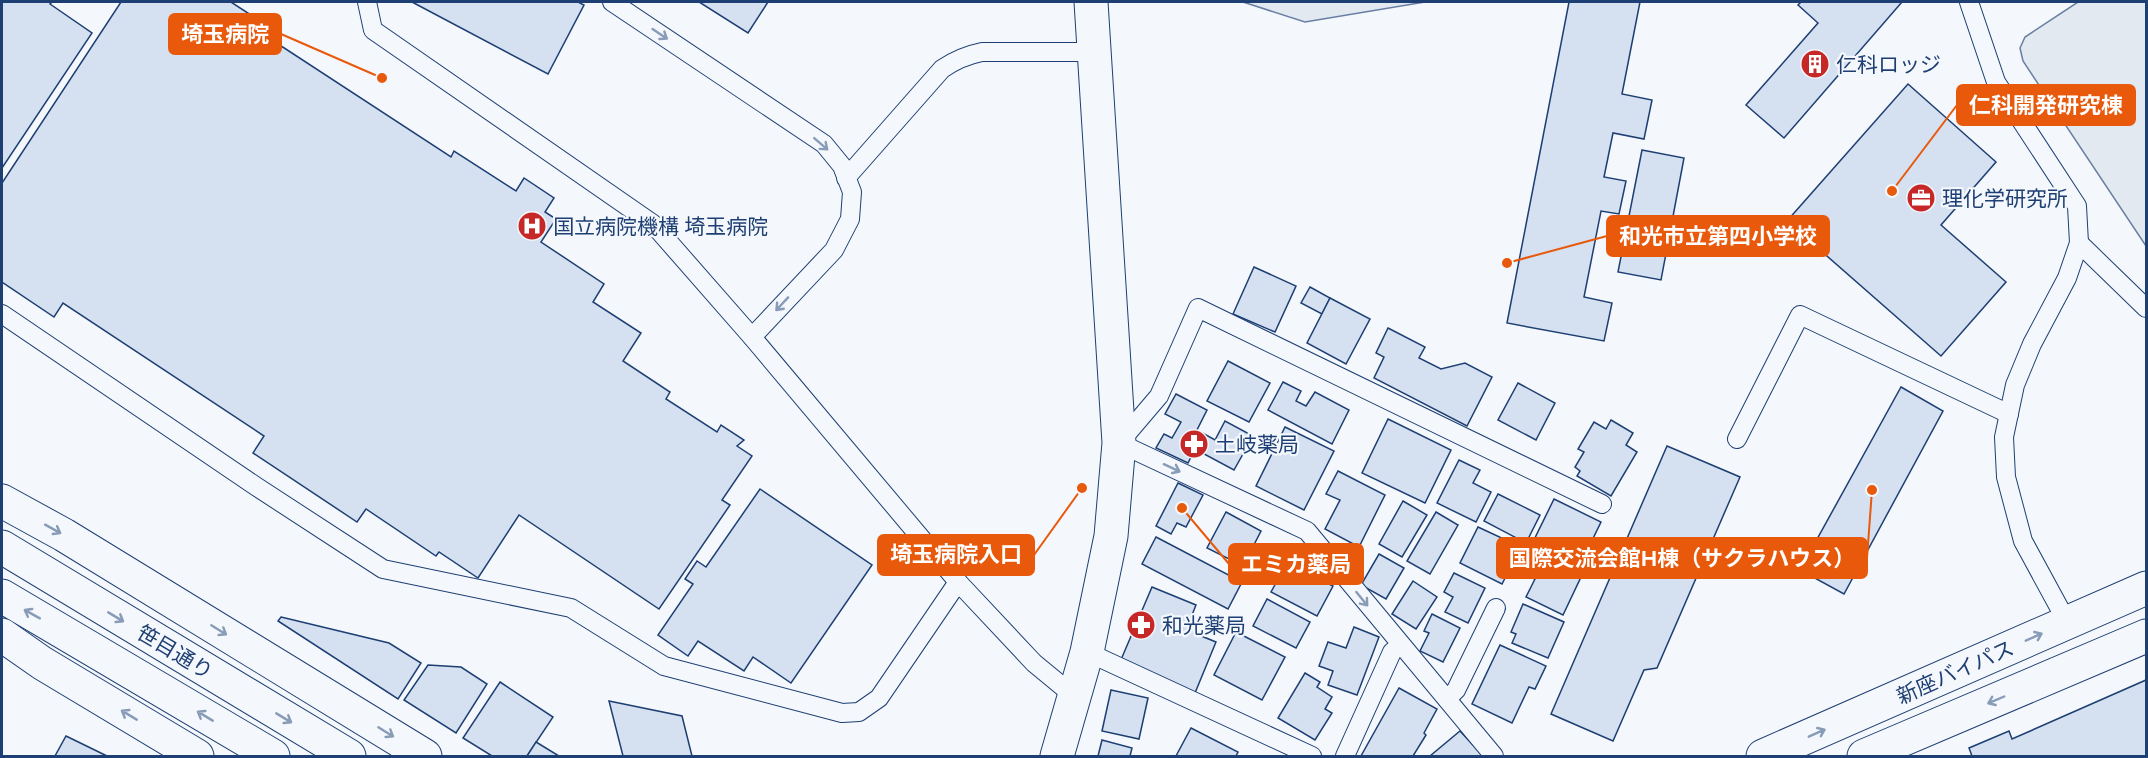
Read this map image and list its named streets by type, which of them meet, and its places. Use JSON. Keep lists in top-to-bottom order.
{
  "streets": {
    "main road": ["笹目通り", "新座バイパス"]
  },
  "places": {
    "building": ["仁科ロッジ"],
    "other": [
      "埼玉病院",
      "仁科開発研究棟",
      "和光市立第四小学校",
      "埼玉病院入口",
      "国際交流会館H棟（サクラハウス）",
      "エミカ薬局"
    ],
    "office": ["理化学研究所"],
    "hospital": ["国立病院機構 埼玉病院"],
    "pharmacy": ["土岐薬局", "和光薬局"]
  }
}
